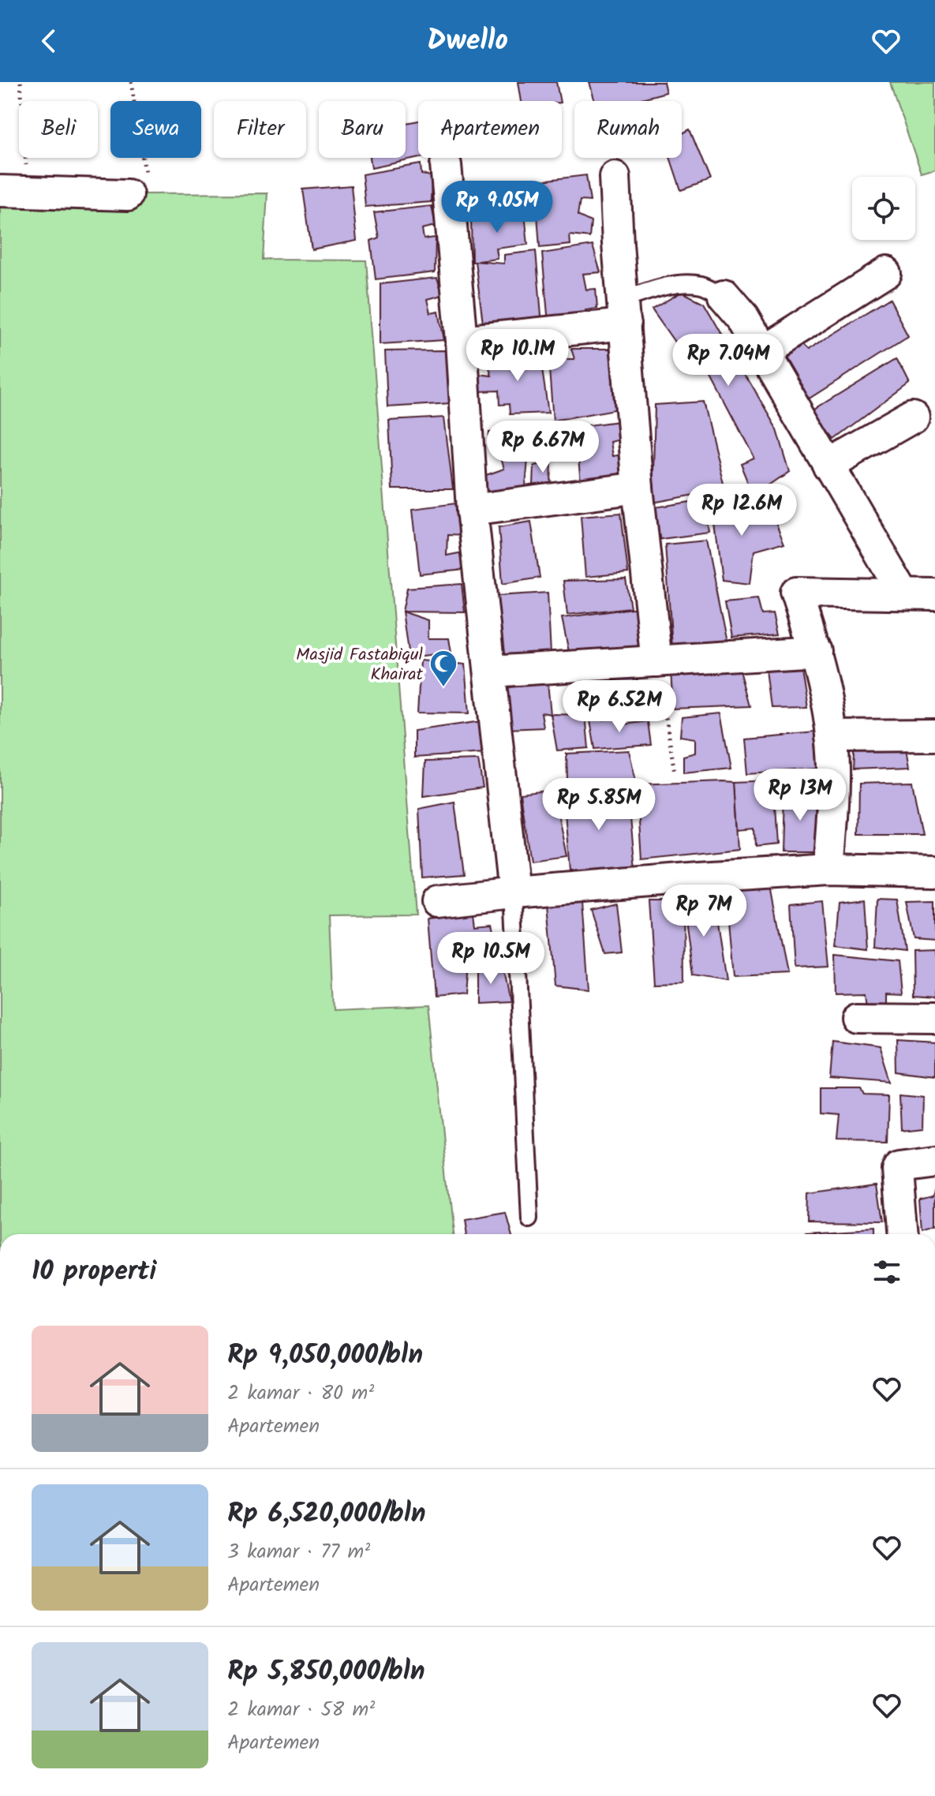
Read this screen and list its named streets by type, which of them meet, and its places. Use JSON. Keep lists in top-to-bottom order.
{
  "places": {
    "mosque": ["Masjid Fastabiqul Khairat"]
  },
  "page": {
    "header": "Dwello",
    "chip": [
      "Beli",
      "Sewa",
      "Filter",
      "Baru",
      "Apartemen",
      "Rumah"
    ],
    "price": [
      "Rp 9.05M",
      "Rp 10.1M",
      "Rp 7.04M",
      "Rp 6.67M",
      "Rp 12.6M",
      "Rp 6.52M",
      "Rp 13M",
      "Rp 5.85M",
      "Rp 7M",
      "Rp 10.5M"
    ],
    "heading": "10 properti",
    "list": [
      {
        "name": "Rp 9,050,000/bln",
        "note": "2 kamar · 80 m² · Apartemen"
      },
      {
        "name": "Rp 6,520,000/bln",
        "note": "3 kamar · 77 m² · Apartemen"
      },
      {
        "name": "Rp 5,850,000/bln",
        "note": "2 kamar · 58 m² · Apartemen"
      }
    ]
  }
}
